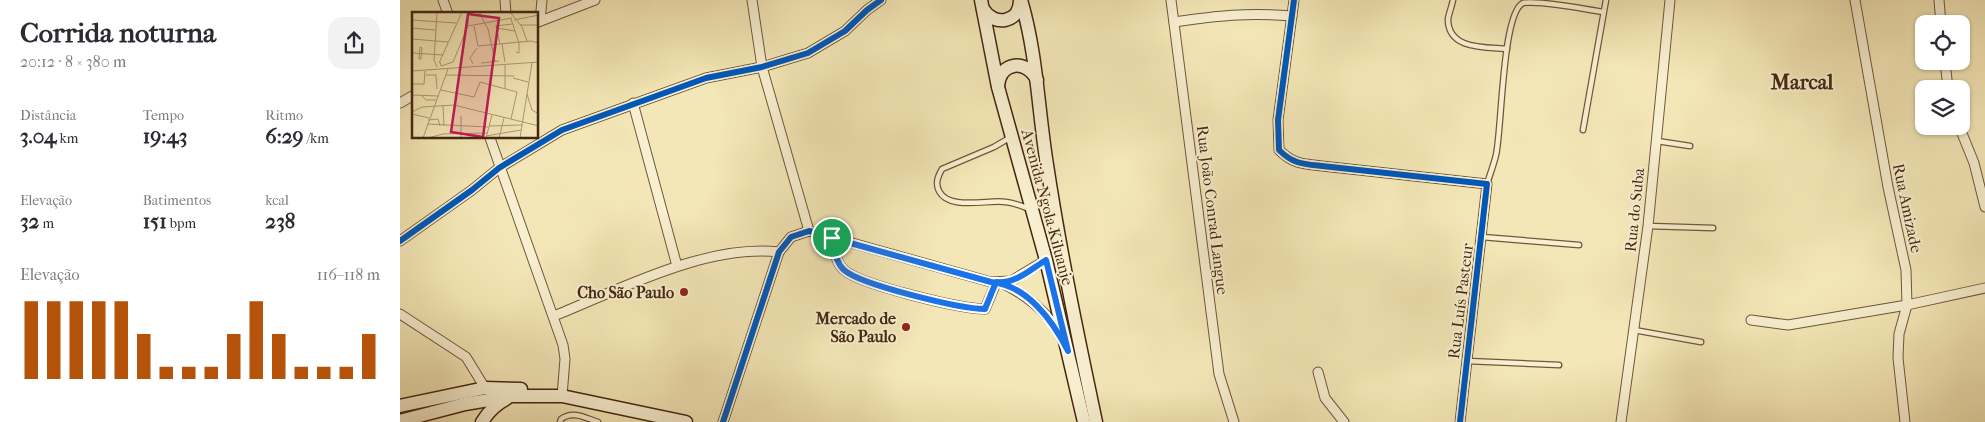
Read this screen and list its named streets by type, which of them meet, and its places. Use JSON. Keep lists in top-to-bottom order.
{
  "streets": {
    "main road": ["Avenida Ngola Kiluanje"],
    "street": [
      "Rua Amizade",
      "Rua João Conrad Langue",
      "Rua do Suba",
      "Rua Luís Pasteur"
    ]
  },
  "districts": ["Marcal"],
  "places": ["Cho São Paulo", "Mercado de São Paulo"],
  "page": {
    "heading": ["Corrida noturna", "20:12 · 8 × 380 m"],
    "stats": [
      ["Distância", "3.04 km"],
      ["Tempo", "19:43"],
      ["Ritmo", "6:29 /km"],
      ["Elevação", "32 m"],
      ["Batimentos", "151 bpm"],
      ["kcal", "238"]
    ],
    "chart": ["Elevação", "116–118 m"]
  }
}
